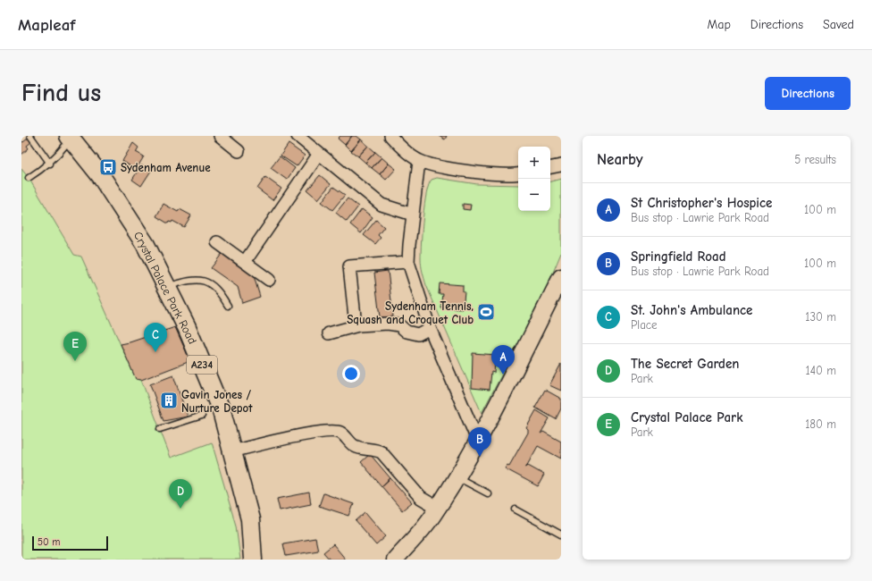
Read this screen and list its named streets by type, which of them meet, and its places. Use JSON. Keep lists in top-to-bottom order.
{
  "streets": {
    "main road": ["Crystal Palace Park Road", "A234"]
  },
  "places": {
    "bus stop": ["Sydenham Avenue"],
    "sports": ["Sydenham Tennis, Squash and Croquet Club"],
    "building": ["Gavin Jones / Nurture Depot"]
  },
  "scale_bar": "50 m",
  "page": {
    "header": "Mapleaf",
    "nav": ["Map", "Directions", "Saved"],
    "buttons": "Directions",
    "title": "Find us",
    "heading": ["Nearby", "5 results"],
    "map_buttons": ["+", "−"],
    "list": [
      {
        "mark": "A",
        "name": "St Christopher's Hospice",
        "note": "Bus stop · Lawrie Park Road",
        "value": "100 m"
      },
      {
        "mark": "B",
        "name": "Springfield Road",
        "note": "Bus stop · Lawrie Park Road",
        "value": "100 m"
      },
      {
        "mark": "C",
        "name": "St. John's Ambulance",
        "note": "Place",
        "value": "130 m"
      },
      {
        "mark": "D",
        "name": "The Secret Garden",
        "note": "Park",
        "value": "140 m"
      },
      {
        "mark": "E",
        "name": "Crystal Palace Park",
        "note": "Park",
        "value": "180 m"
      }
    ],
    "pins": [
      "C",
      "E",
      "A",
      "B",
      "D"
    ],
    "scale": "50 m"
  }
}
